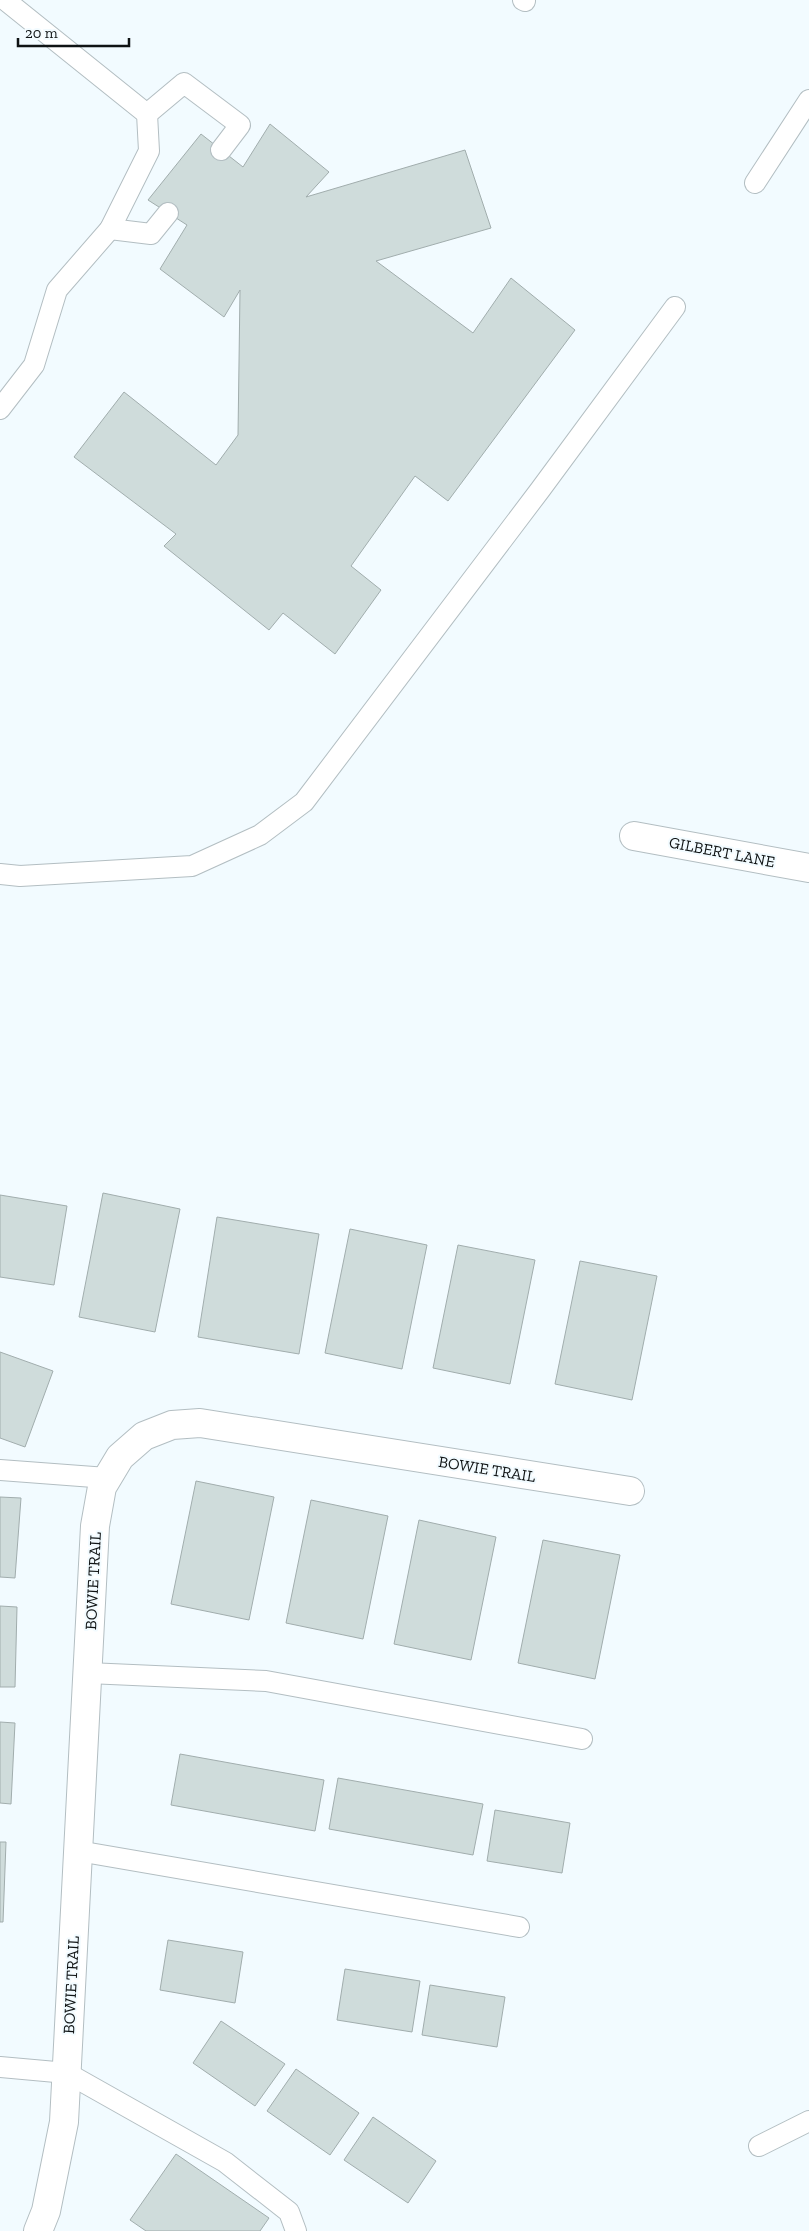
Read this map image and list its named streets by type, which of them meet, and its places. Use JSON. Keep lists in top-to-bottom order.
{
  "streets": {
    "street": ["GILBERT LANE", "BOWIE TRAIL"]
  },
  "scale_bar": "20 m"
}
